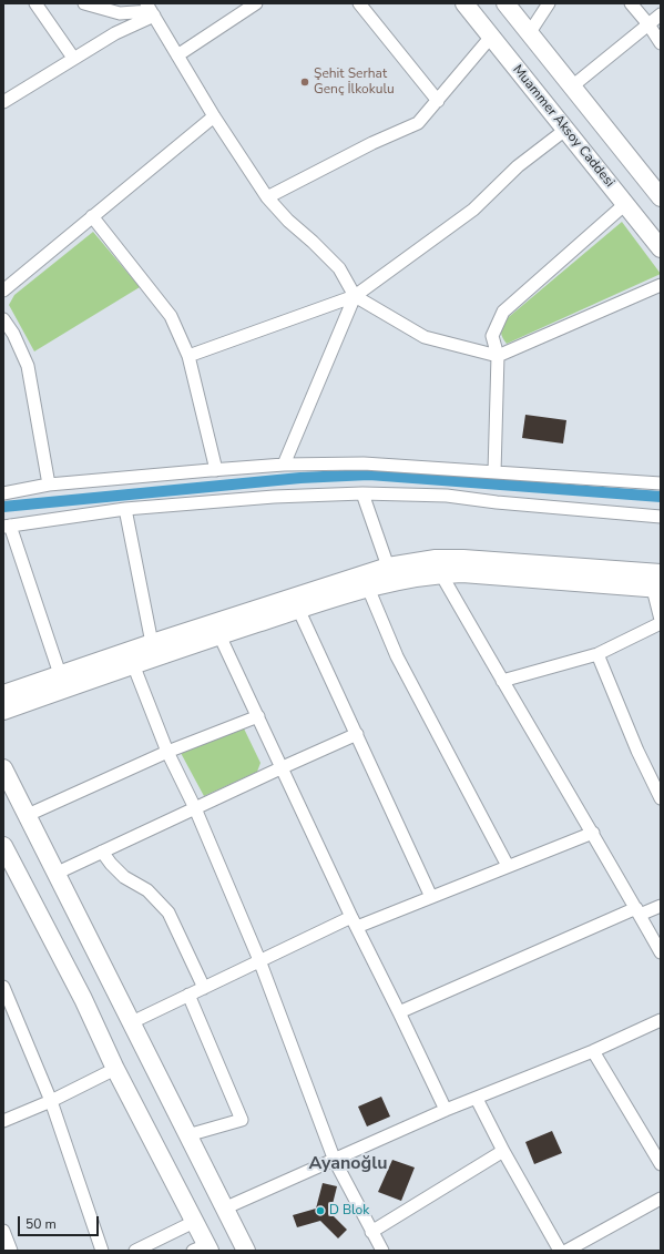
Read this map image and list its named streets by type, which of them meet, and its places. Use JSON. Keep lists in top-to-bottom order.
{
  "streets": {
    "street": ["Muammer Aksoy Caddesi"]
  },
  "districts": ["Ayanoğlu"],
  "places": ["Şehit Serhat Genç İlkokulu", "D Blok"],
  "scale_bar": "50 m"
}
